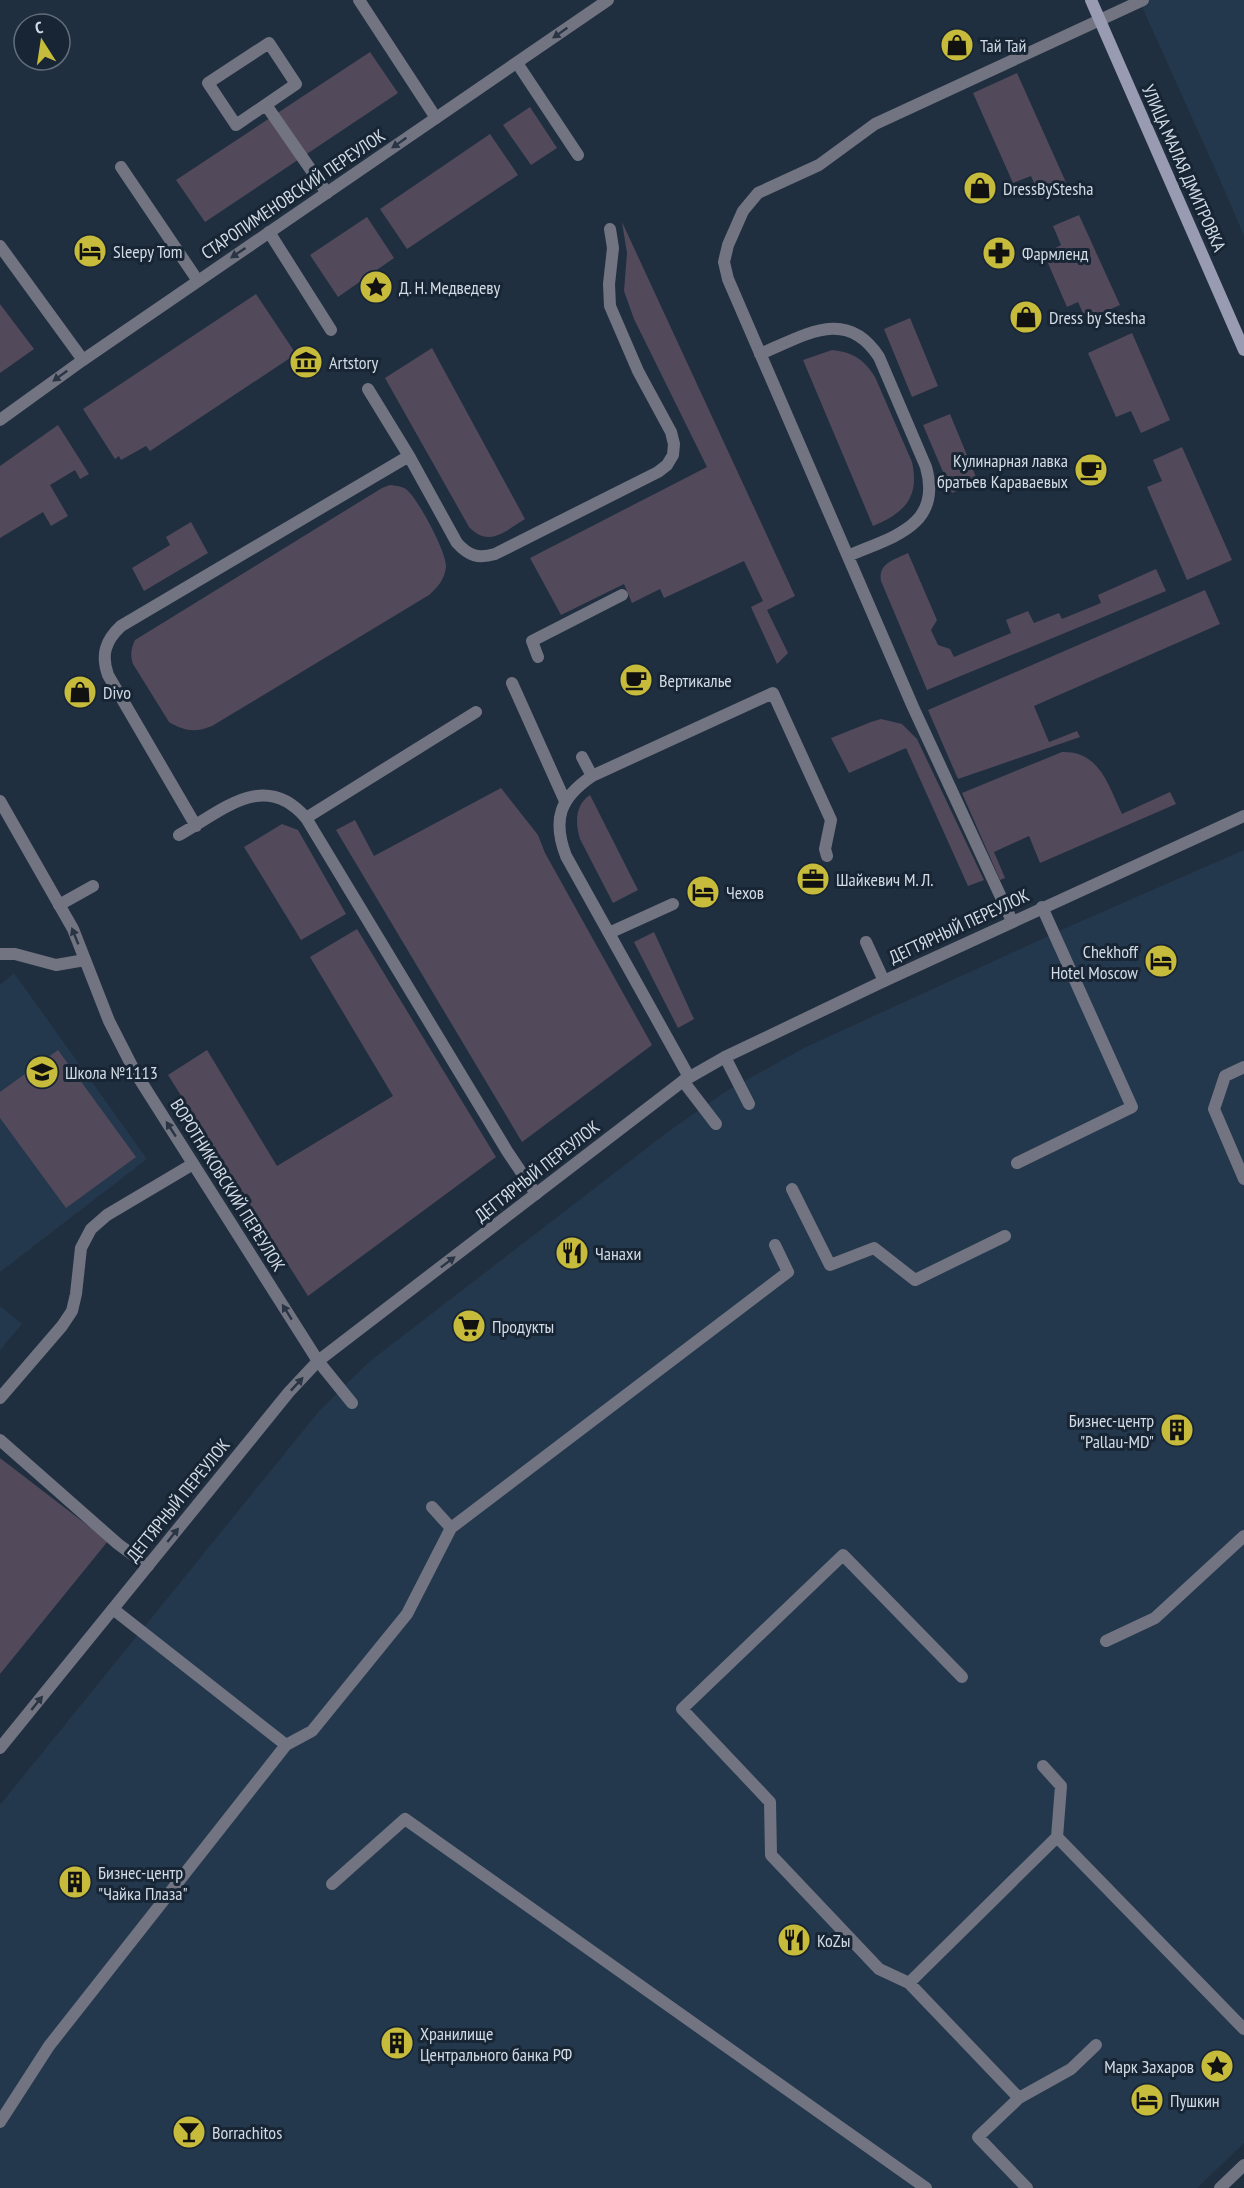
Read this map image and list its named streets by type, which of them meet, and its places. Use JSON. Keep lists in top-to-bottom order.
{
  "streets": {
    "street": [
      "УЛИЦА МАЛАЯ ДМИТРОВКА",
      "СТАРОПИМЕНОВСКИЙ ПЕРЕУЛОК",
      "ДЕГТЯРНЫЙ ПЕРЕУЛОК",
      "ВОРОТНИКОВСКИЙ ПЕРЕУЛОК"
    ]
  },
  "crossings": [
    ["ДЕГТЯРНЫЙ ПЕРЕУЛОК", "ВОРОТНИКОВСКИЙ ПЕРЕУЛОК"]
  ],
  "one_way": ["СТАРОПИМЕНОВСКИЙ ПЕРЕУЛОК", "ДЕГТЯРНЫЙ ПЕРЕУЛОК", "ВОРОТНИКОВСКИЙ ПЕРЕУЛОК"],
  "places": {
    "shop": [
      "Тай Тай",
      "DressByStesha",
      "Dress by Stesha",
      "Divo"
    ],
    "hotel": [
      "Sleepy Tom",
      "Чехов",
      "Chekhoff Hotel Moscow",
      "Пушкин"
    ],
    "pharmacy": ["Фармленд"],
    "place": ["Д. Н. Медведеву", "Марк Захаров"],
    "museum": ["Artstory"],
    "cafe": ["Кулинарная лавка братьев Караваевых", "Вертикалье"],
    "office": ["Шайкевич М. Л."],
    "school or university": ["Школа №1113"],
    "restaurant": ["Чанахи", "КоZы"],
    "supermarket": ["Продукты"],
    "building": ["Бизнес-центр \"Pallau-MD\"", "Бизнес-центр \"Чайка Плаза\"", "Хранилище Центрального банка РФ"],
    "bar": ["Borrachitos"]
  },
  "north": "top"
}
